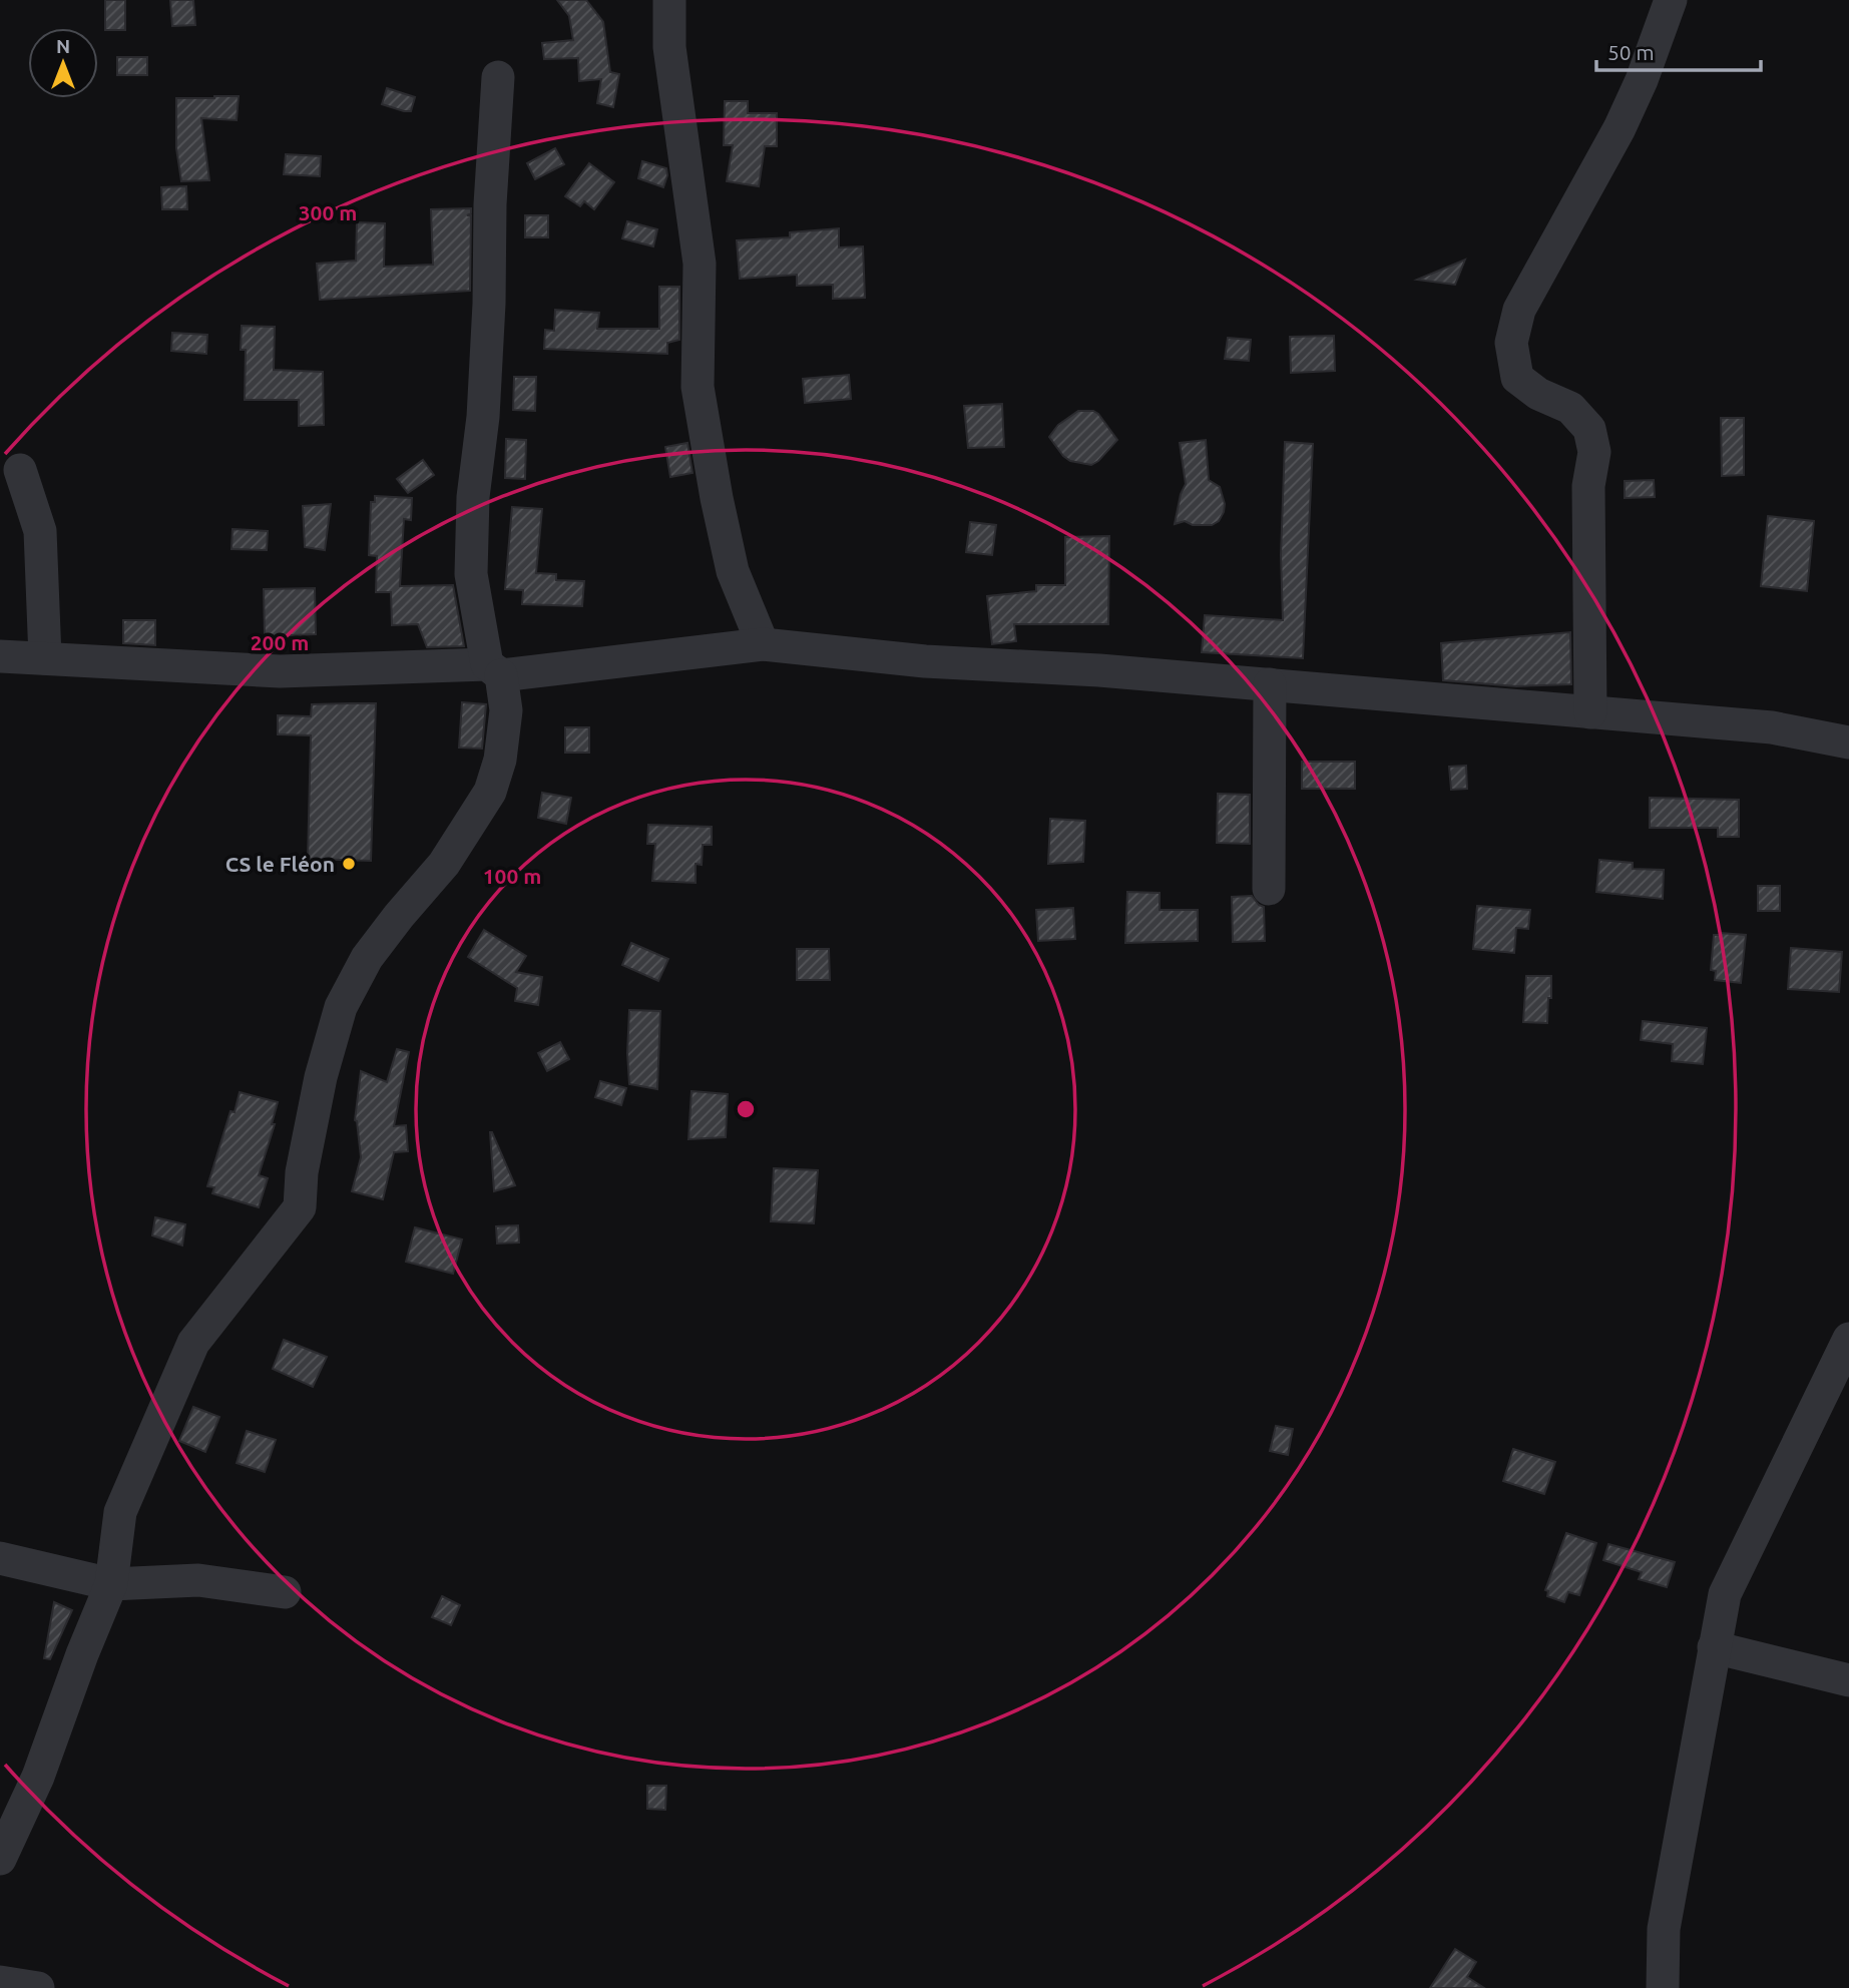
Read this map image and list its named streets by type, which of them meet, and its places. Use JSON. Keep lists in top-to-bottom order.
{
  "places": ["CS le Fléon"],
  "scale_bar": "50 m",
  "north": "top",
  "rings": ["300 m", "200 m", "100 m"]
}
